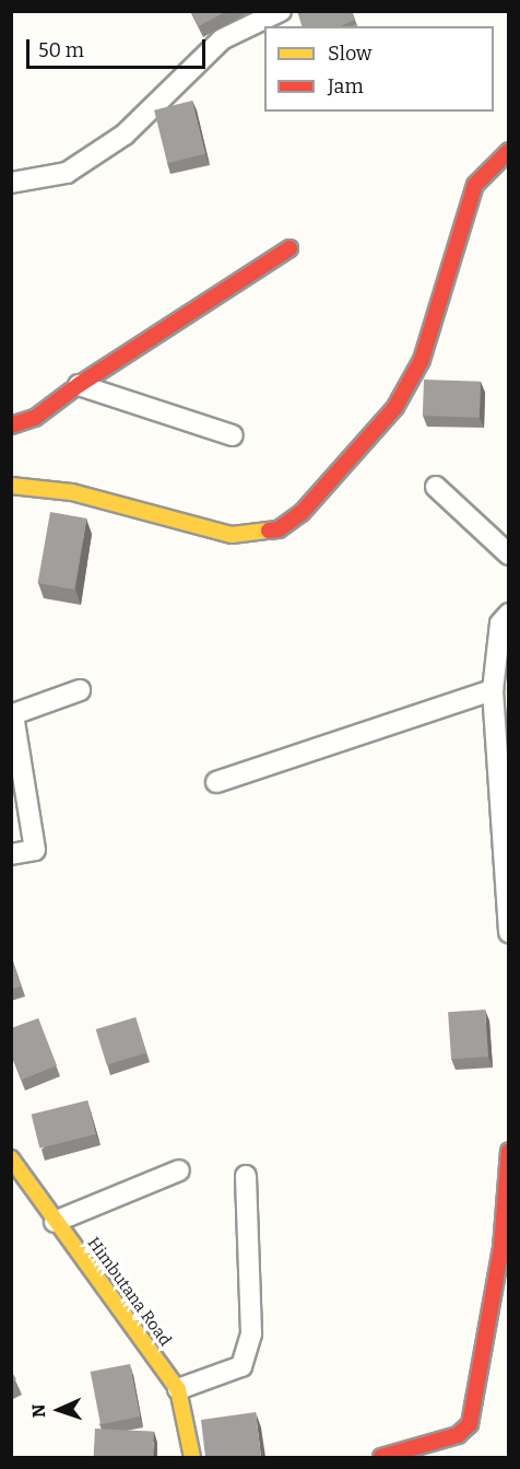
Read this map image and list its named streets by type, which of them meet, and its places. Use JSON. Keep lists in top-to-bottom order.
{
  "streets": {
    "street": ["Himbutana Road"]
  },
  "legend": ["Slow", "Jam"],
  "scale_bar": "50 m",
  "north": "left"
}
